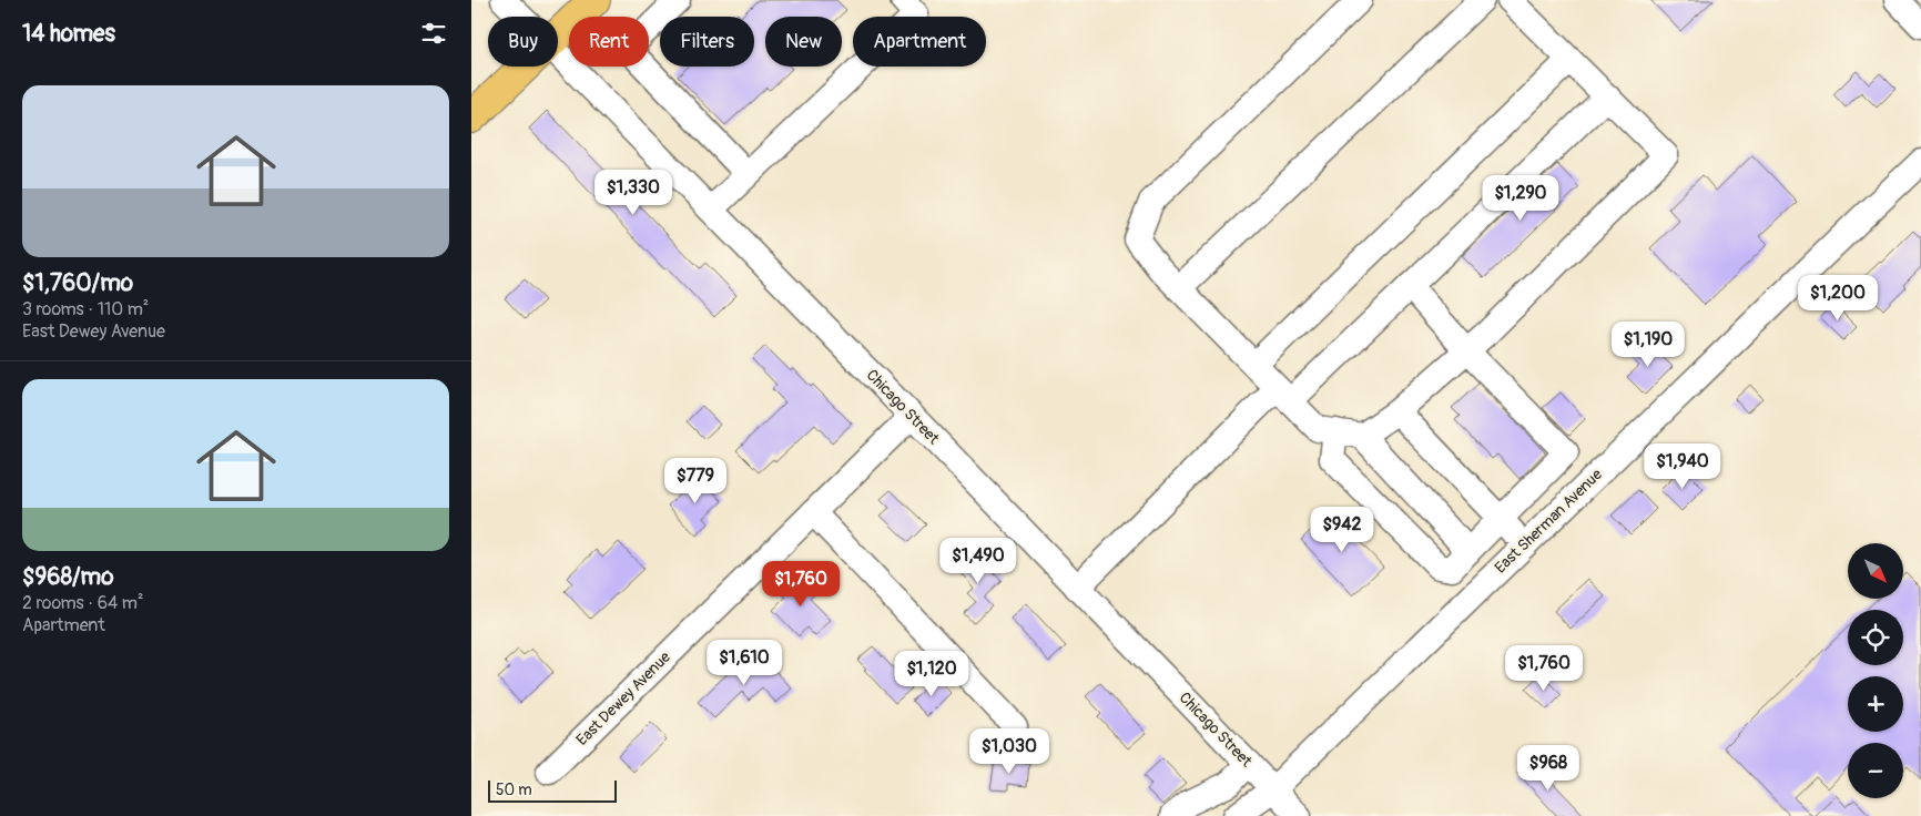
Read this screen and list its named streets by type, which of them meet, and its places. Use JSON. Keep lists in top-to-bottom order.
{
  "streets": {
    "street": ["Chicago Street", "East Sherman Avenue", "East Dewey Avenue"]
  },
  "crossings": [
    ["Chicago Street", "East Sherman Avenue"],
    ["Chicago Street", "East Dewey Avenue"]
  ],
  "scale_bar": "50 m",
  "north": "bottom right",
  "page": {
    "heading": "14 homes",
    "chip": [
      "Buy",
      "Rent",
      "Filters",
      "New",
      "Apartment"
    ],
    "list": [
      {
        "name": "$1,760/mo",
        "note": "3 rooms · 110 m² · East Dewey Avenue"
      },
      {
        "name": "$968/mo",
        "note": "2 rooms · 64 m² · Apartment"
      }
    ],
    "price": [
      "$1,330",
      "$1,290",
      "$1,200",
      "$1,190",
      "$1,940",
      "$779",
      "$942",
      "$1,490",
      "$1,760",
      "$1,610",
      "$1,760",
      "$1,120",
      "$1,030",
      "$968"
    ],
    "map_buttons": ["+", "−"],
    "scale": "50 m"
  }
}
